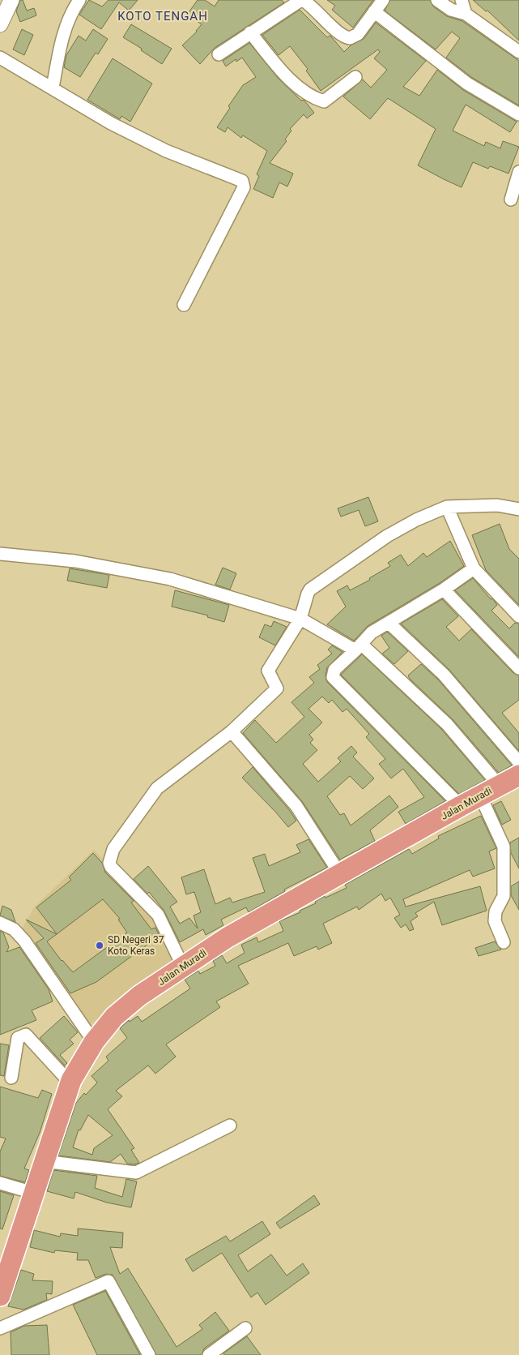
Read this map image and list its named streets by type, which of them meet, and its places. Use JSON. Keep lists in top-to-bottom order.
{
  "streets": {
    "highway": ["Jalan Muradi"]
  },
  "districts": ["KOTO TENGAH"],
  "places": ["SD Negeri 37 Koto Keras"]
}
